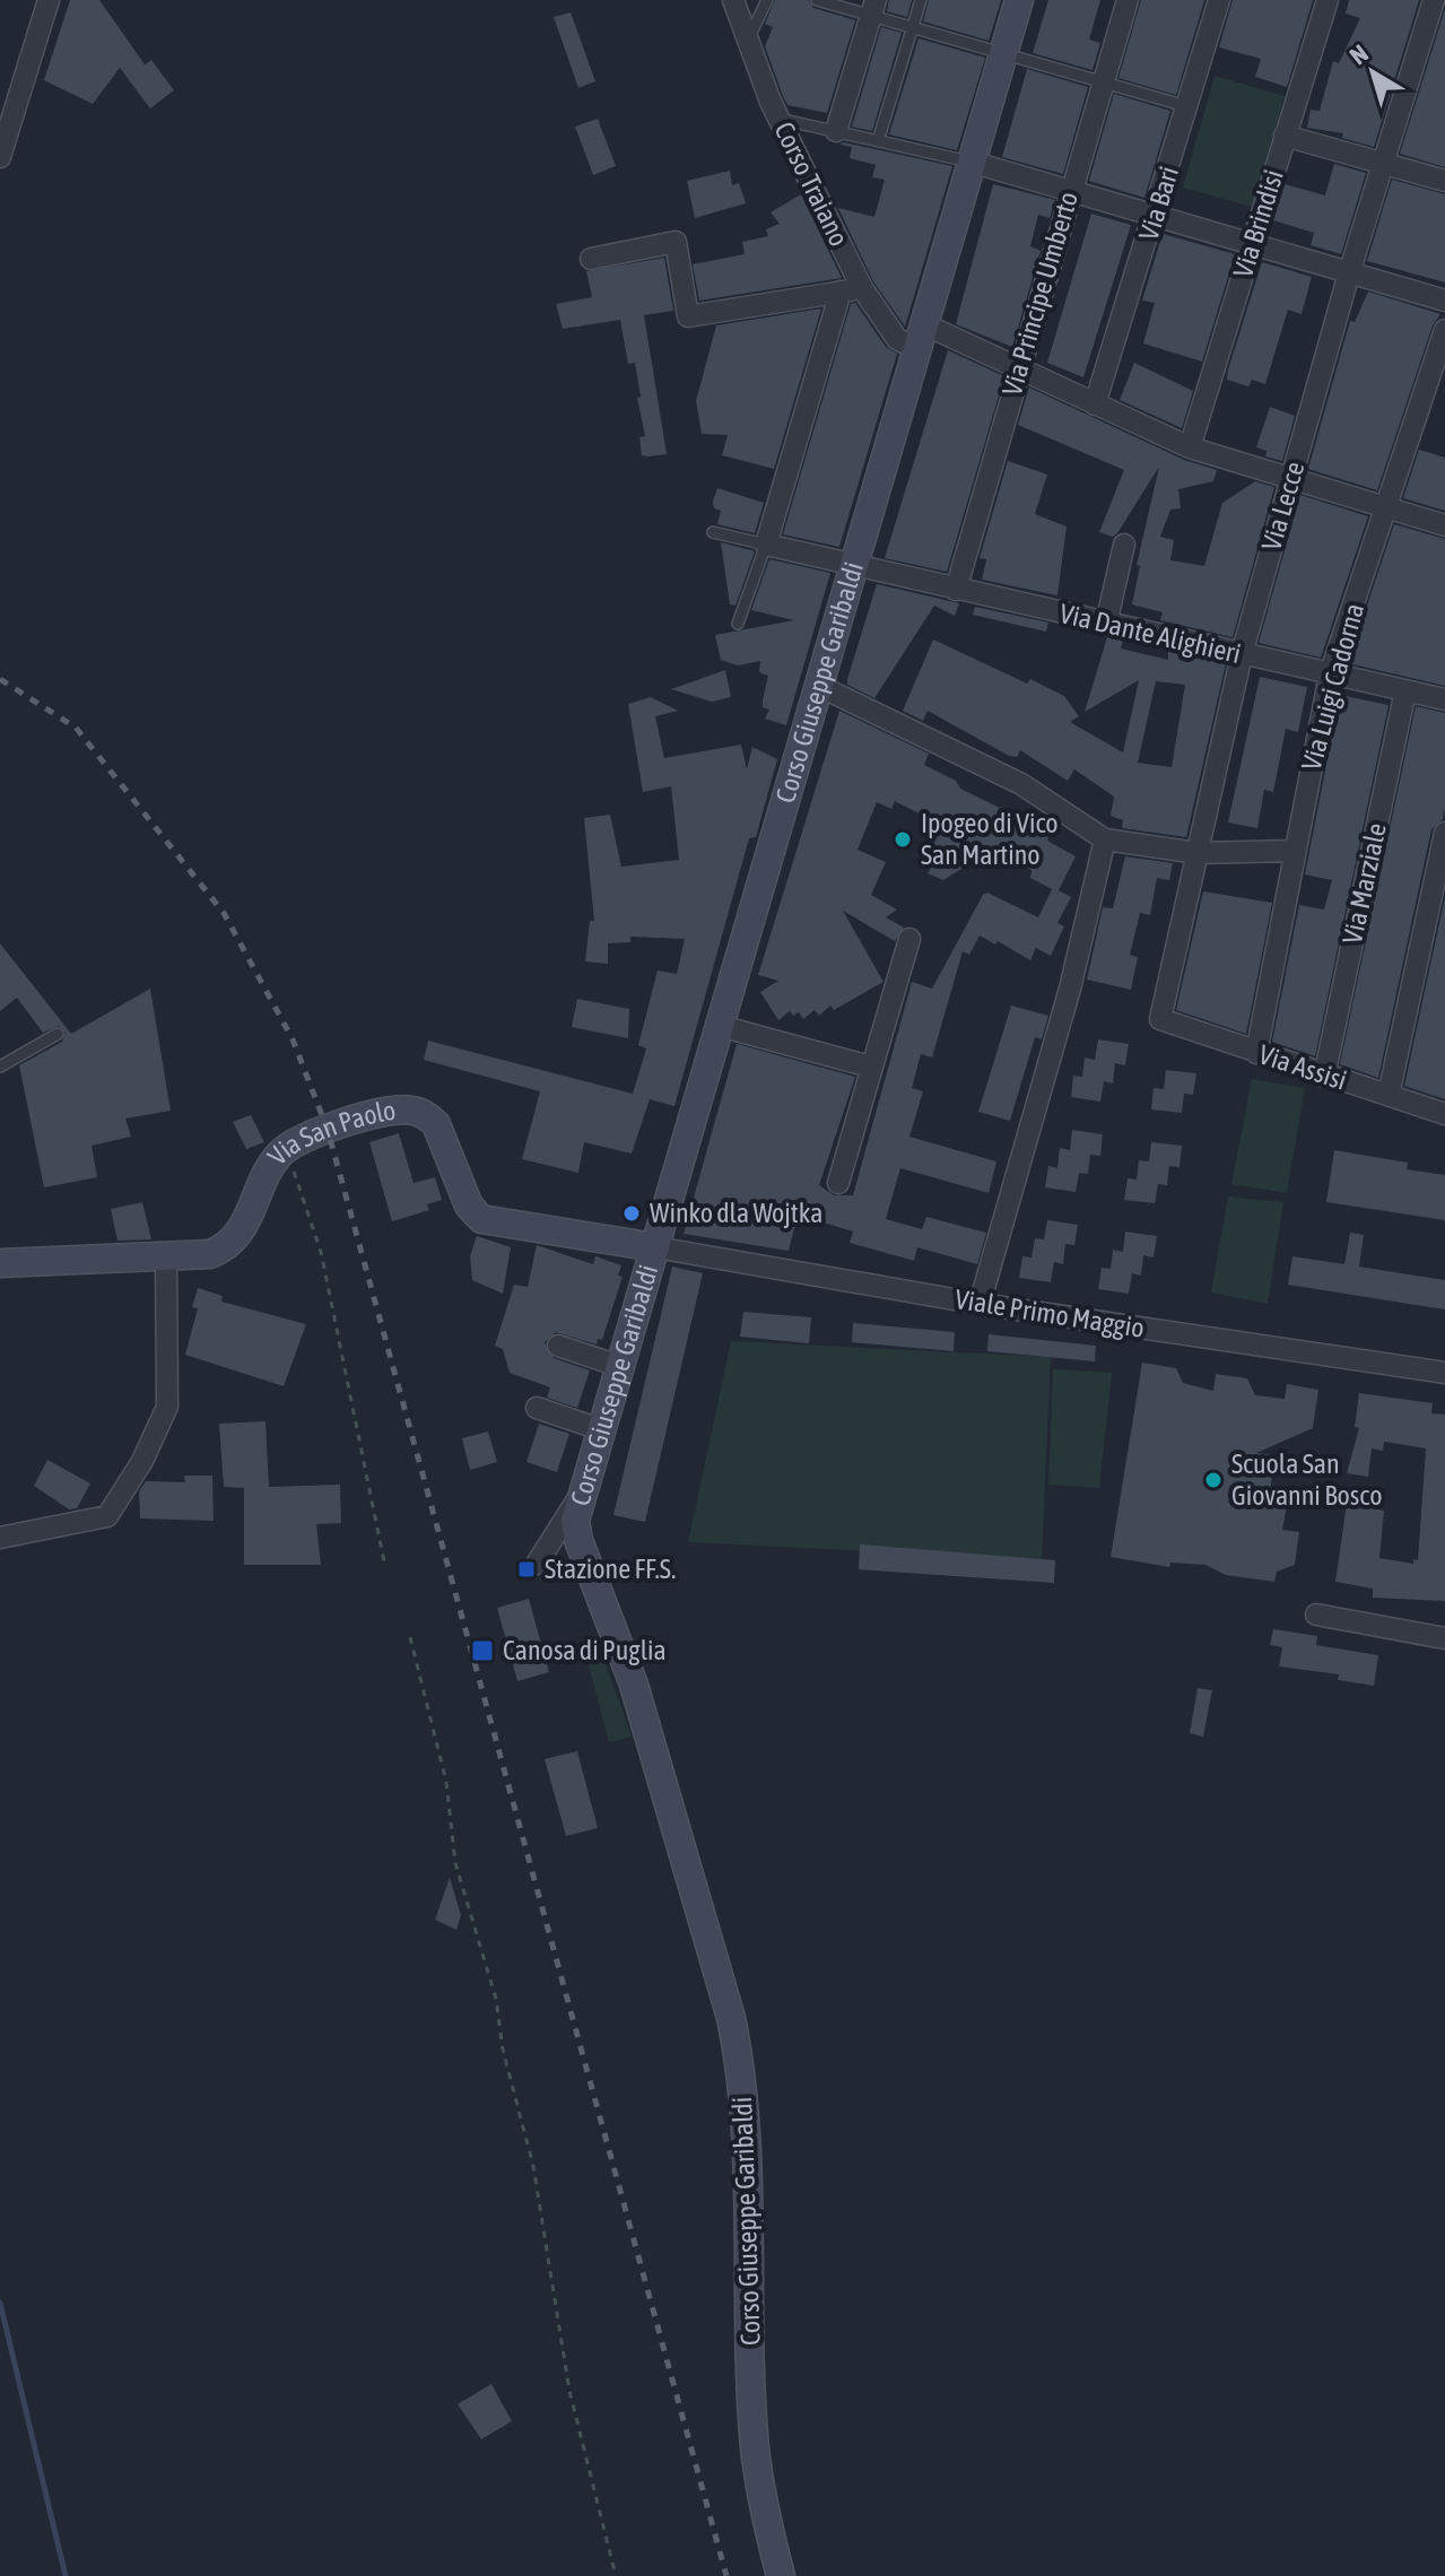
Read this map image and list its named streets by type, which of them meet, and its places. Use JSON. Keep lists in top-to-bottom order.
{
  "streets": {
    "street": [
      "Corso Traiano",
      "Via Bari",
      "Via Brindisi",
      "Via Principe Umberto",
      "Via Lecce",
      "Via Dante Alighieri",
      "Corso Giuseppe Garibaldi",
      "Via Luigi Cadorna",
      "Via Marziale",
      "Via Assisi",
      "Via San Paolo",
      "Viale Primo Maggio"
    ]
  },
  "crossings": [
    ["Corso Traiano", "Via Bari"],
    ["Corso Traiano", "Via Brindisi"],
    ["Corso Traiano", "Via Principe Umberto"],
    ["Corso Traiano", "Via Lecce"],
    ["Corso Traiano", "Corso Giuseppe Garibaldi"],
    ["Corso Traiano", "Via Luigi Cadorna"],
    ["Via Principe Umberto", "Via Dante Alighieri"],
    ["Via Lecce", "Via Dante Alighieri"],
    ["Via Lecce", "Via Assisi"],
    ["Via Dante Alighieri", "Corso Giuseppe Garibaldi"],
    ["Via Dante Alighieri", "Via Luigi Cadorna"],
    ["Via Dante Alighieri", "Via Marziale"],
    ["Corso Giuseppe Garibaldi", "Via San Paolo"],
    ["Corso Giuseppe Garibaldi", "Viale Primo Maggio"],
    ["Via Luigi Cadorna", "Via Assisi"],
    ["Via Marziale", "Via Assisi"],
    ["Via San Paolo", "Viale Primo Maggio"]
  ],
  "places": {
    "other": ["Ipogeo di Vico San Martino", "Winko dla Wojtka", "Scuola San Giovanni Bosco"],
    "transit": ["Stazione FF.S.", "Canosa di Puglia"]
  },
  "north": "top left"
}
